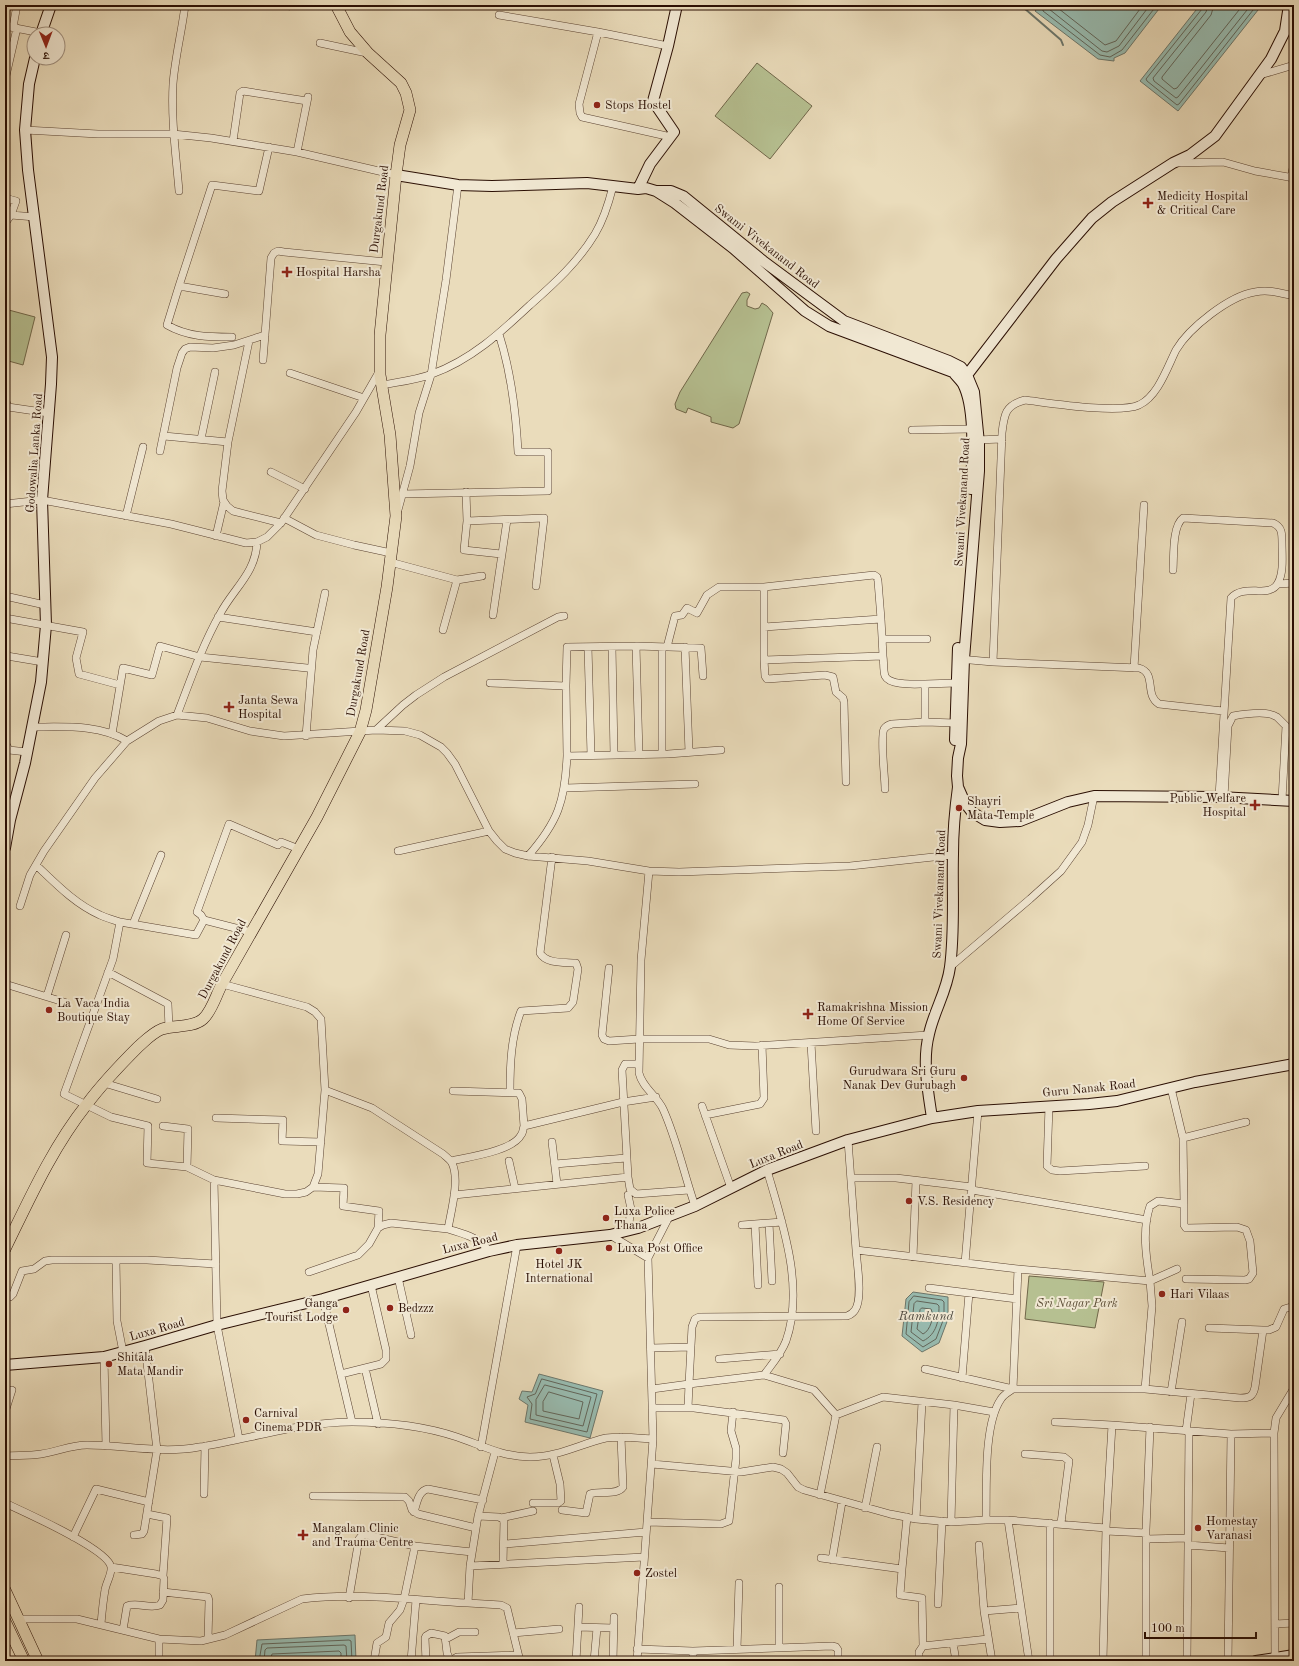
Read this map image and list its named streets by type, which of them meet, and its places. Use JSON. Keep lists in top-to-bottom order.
{
  "streets": {
    "main road": ["Durgakund Road"],
    "street": [
      "Swami Vivekanand Road",
      "Godowalia Lanka Road",
      "Guru Nanak Road",
      "Luxa Road"
    ]
  },
  "crossings": [
    ["Durgakund Road", "Swami Vivekanand Road"],
    ["Swami Vivekanand Road", "Guru Nanak Road"],
    ["Swami Vivekanand Road", "Luxa Road"],
    ["Guru Nanak Road", "Luxa Road"]
  ],
  "water": ["Ramkund"],
  "parks": ["Sri Nagar Park"],
  "places": {
    "other": [
      "Stops Hostel",
      "Shayri Mata Temple",
      "La Vaca India Boutique Stay",
      "Gurudwara Sri Guru Nanak Dev Gurubagh",
      "V.S. Residency",
      "Luxa Police Thana",
      "Luxa Post Office",
      "Hotel JK International",
      "Hari Vilaas",
      "Bedzzz",
      "Ganga Tourist Lodge",
      "Shitala Mata Mandir",
      "Carnival Cinema PDR",
      "Homestay Varanasi",
      "Zostel"
    ],
    "health": [
      "Medicity Hospital & Critical Care",
      "Hospital Harsha",
      "Janta Sewa Hospital",
      "Public Welfare Hospital",
      "Ramakrishna Mission Home Of Service",
      "Mangalam Clinic and Trauma Centre"
    ]
  },
  "scale_bar": "100 m",
  "north": "bottom"
}
